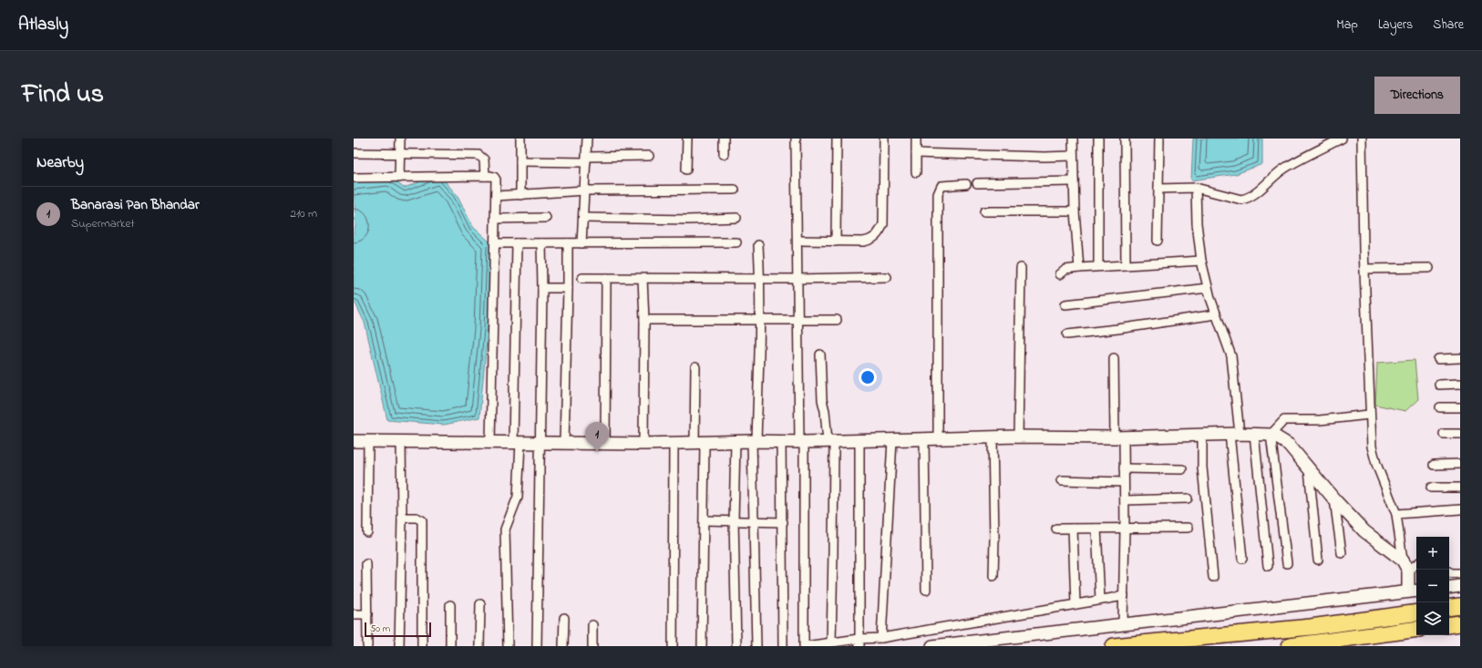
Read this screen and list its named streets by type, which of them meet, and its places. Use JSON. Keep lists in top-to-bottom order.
{
  "scale_bar": "50 m",
  "page": {
    "header": "Atlasly",
    "nav": ["Map", "Layers", "Share"],
    "title": "Find us",
    "buttons": "Directions",
    "heading": "Nearby",
    "list": [
      {
        "mark": "1",
        "name": "Banarasi Pan Bhandar",
        "note": "Supermarket",
        "value": "210 m"
      }
    ],
    "pins": "1",
    "map_buttons": ["+", "−"],
    "scale": "50 m"
  }
}
